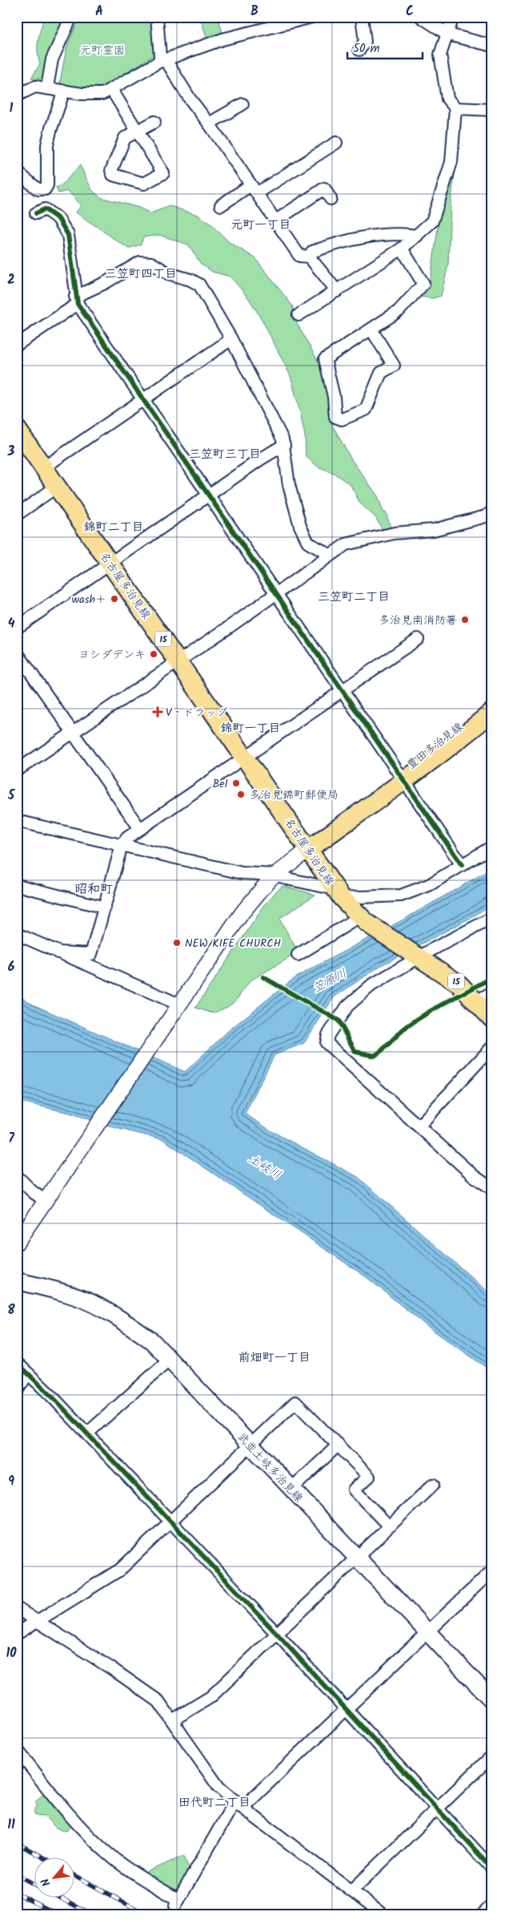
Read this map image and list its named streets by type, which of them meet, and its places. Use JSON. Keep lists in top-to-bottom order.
{
  "streets": {
    "main road": [
      "名古屋多治見線",
      "15",
      "豊田多治見線",
      "武並土岐多治見線"
    ]
  },
  "crossings": [
    ["名古屋多治見線", "豊田多治見線"]
  ],
  "districts": [
    "元町一丁目",
    "三笠町四丁目",
    "三笠町三丁目",
    "錦町二丁目",
    "三笠町二丁目",
    "錦町一丁目",
    "昭和町",
    "前畑町一丁目",
    "田代町二丁目"
  ],
  "water": ["笠原川", "土岐川"],
  "parks": ["元町霊園"],
  "places": {
    "other": [
      "wash＋",
      "多治見南消防署",
      "ヨシダデンキ",
      "Be1",
      "多治見錦町郵便局",
      "NEW KIFE CHURCH"
    ],
    "health": ["V・ドラッグ"]
  },
  "scale_bar": "50 m",
  "north": "bottom left",
  "grid": {
    "columns": ["A", "B", "C"],
    "rows": [
      "1",
      "2",
      "3",
      "4",
      "5",
      "6",
      "7",
      "8",
      "9",
      "10",
      "11"
    ]
  }
}
